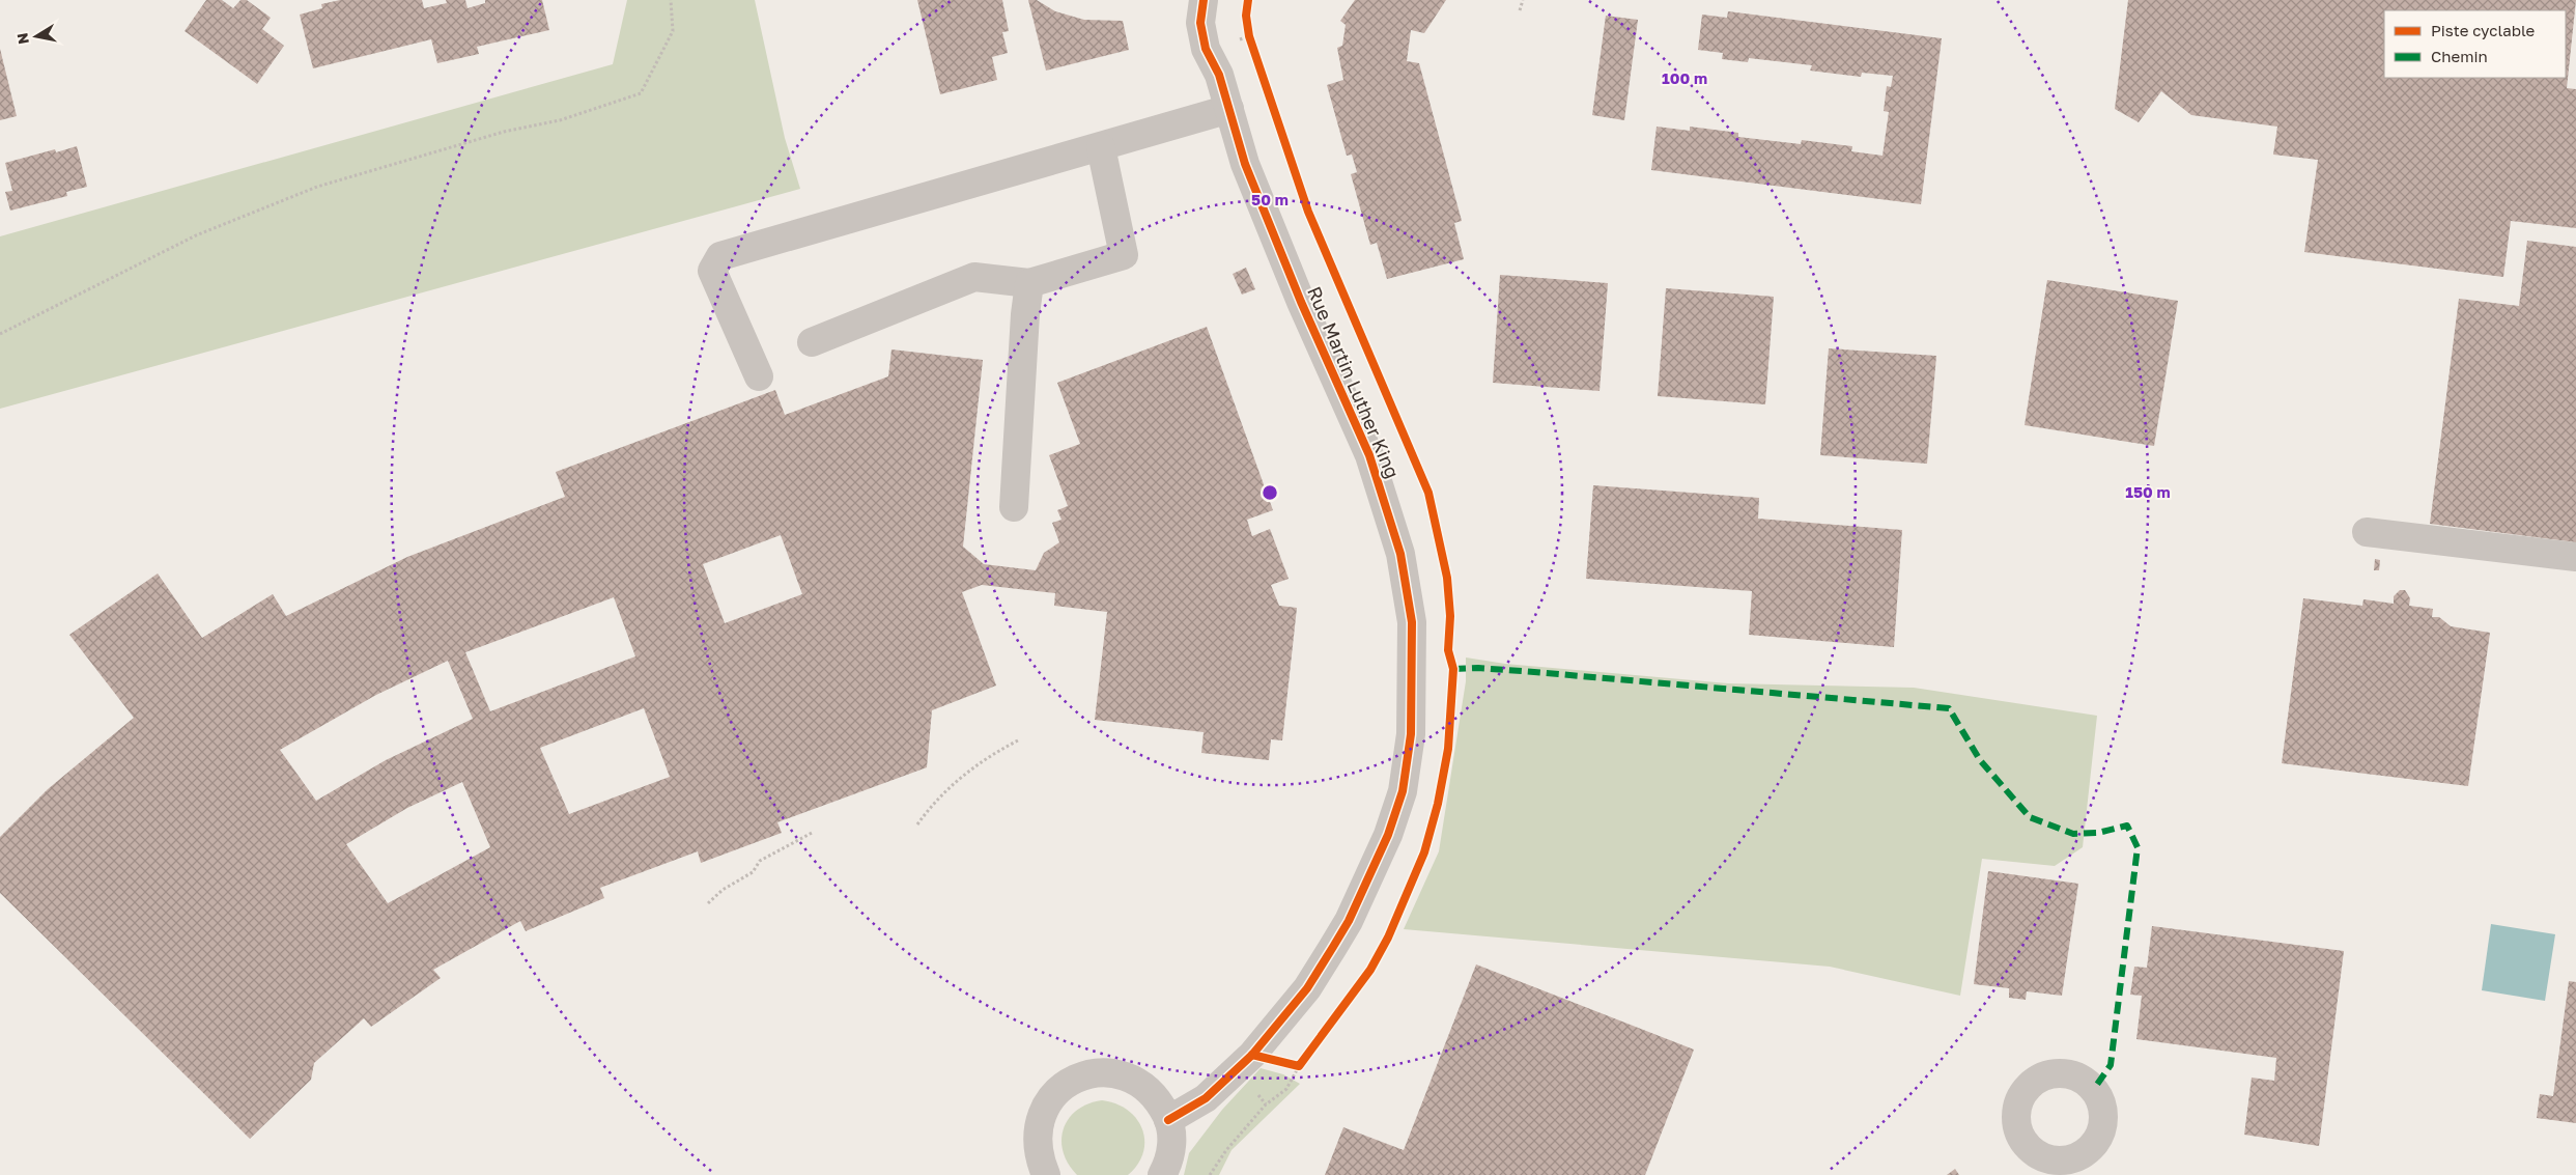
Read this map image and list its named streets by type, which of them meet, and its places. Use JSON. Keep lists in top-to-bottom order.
{
  "streets": {
    "street": ["Rue Martin Luther King"]
  },
  "legend": ["Piste cyclable", "Chemin"],
  "north": "left",
  "rings": ["100 m", "50 m", "150 m"]
}
